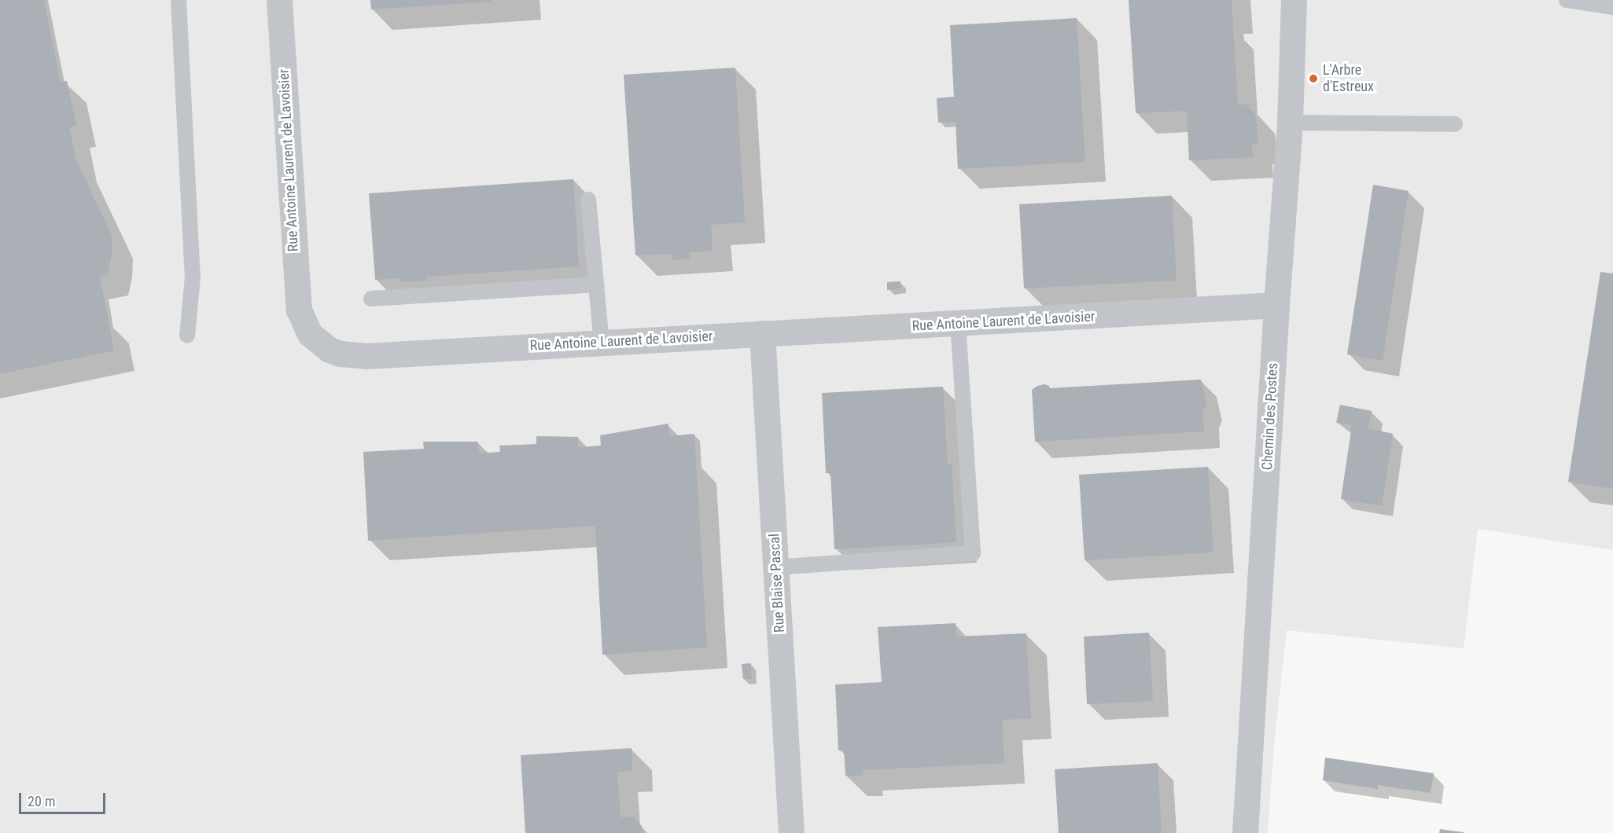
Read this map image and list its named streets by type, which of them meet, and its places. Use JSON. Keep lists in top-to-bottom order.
{
  "streets": {
    "street": ["Rue Antoine Laurent de Lavoisier", "Chemin des Postes", "Rue Blaise Pascal"]
  },
  "crossings": [
    ["Rue Antoine Laurent de Lavoisier", "Chemin des Postes"],
    ["Rue Antoine Laurent de Lavoisier", "Rue Blaise Pascal"]
  ],
  "places": ["L'Arbre d'Estreux"],
  "scale_bar": "20 m"
}
